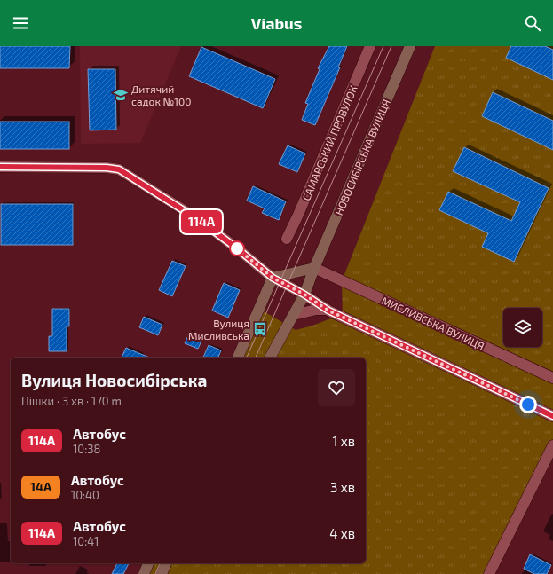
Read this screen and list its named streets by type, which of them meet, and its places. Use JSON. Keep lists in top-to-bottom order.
{
  "streets": {
    "main road": ["НОВОСИБІРСЬКА ВУЛИЦЯ"],
    "street": ["САМАРСЬКИЙ ПРОВУЛОК", "МИСЛИВСЬКА ВУЛИЦЯ"]
  },
  "crossings": [
    ["НОВОСИБІРСЬКА ВУЛИЦЯ", "МИСЛИВСЬКА ВУЛИЦЯ"]
  ],
  "places": {
    "school or university": ["Дитячий садок №100"],
    "bus stop": ["Вулиця Мисливська"]
  },
  "lines": ["bus line 114А"],
  "page": {
    "header": "Viabus",
    "on_map": "114А",
    "heading": ["Вулиця Новосибірська", "Пішки · 3 хв · 170 m"],
    "list": [
      {
        "mark": "114А",
        "name": "Автобус",
        "note": "10:38",
        "value": "1 хв"
      },
      {
        "mark": "14А",
        "name": "Автобус",
        "note": "10:40",
        "value": "3 хв"
      },
      {
        "mark": "114А",
        "name": "Автобус",
        "note": "10:41",
        "value": "4 хв"
      }
    ]
  }
}
